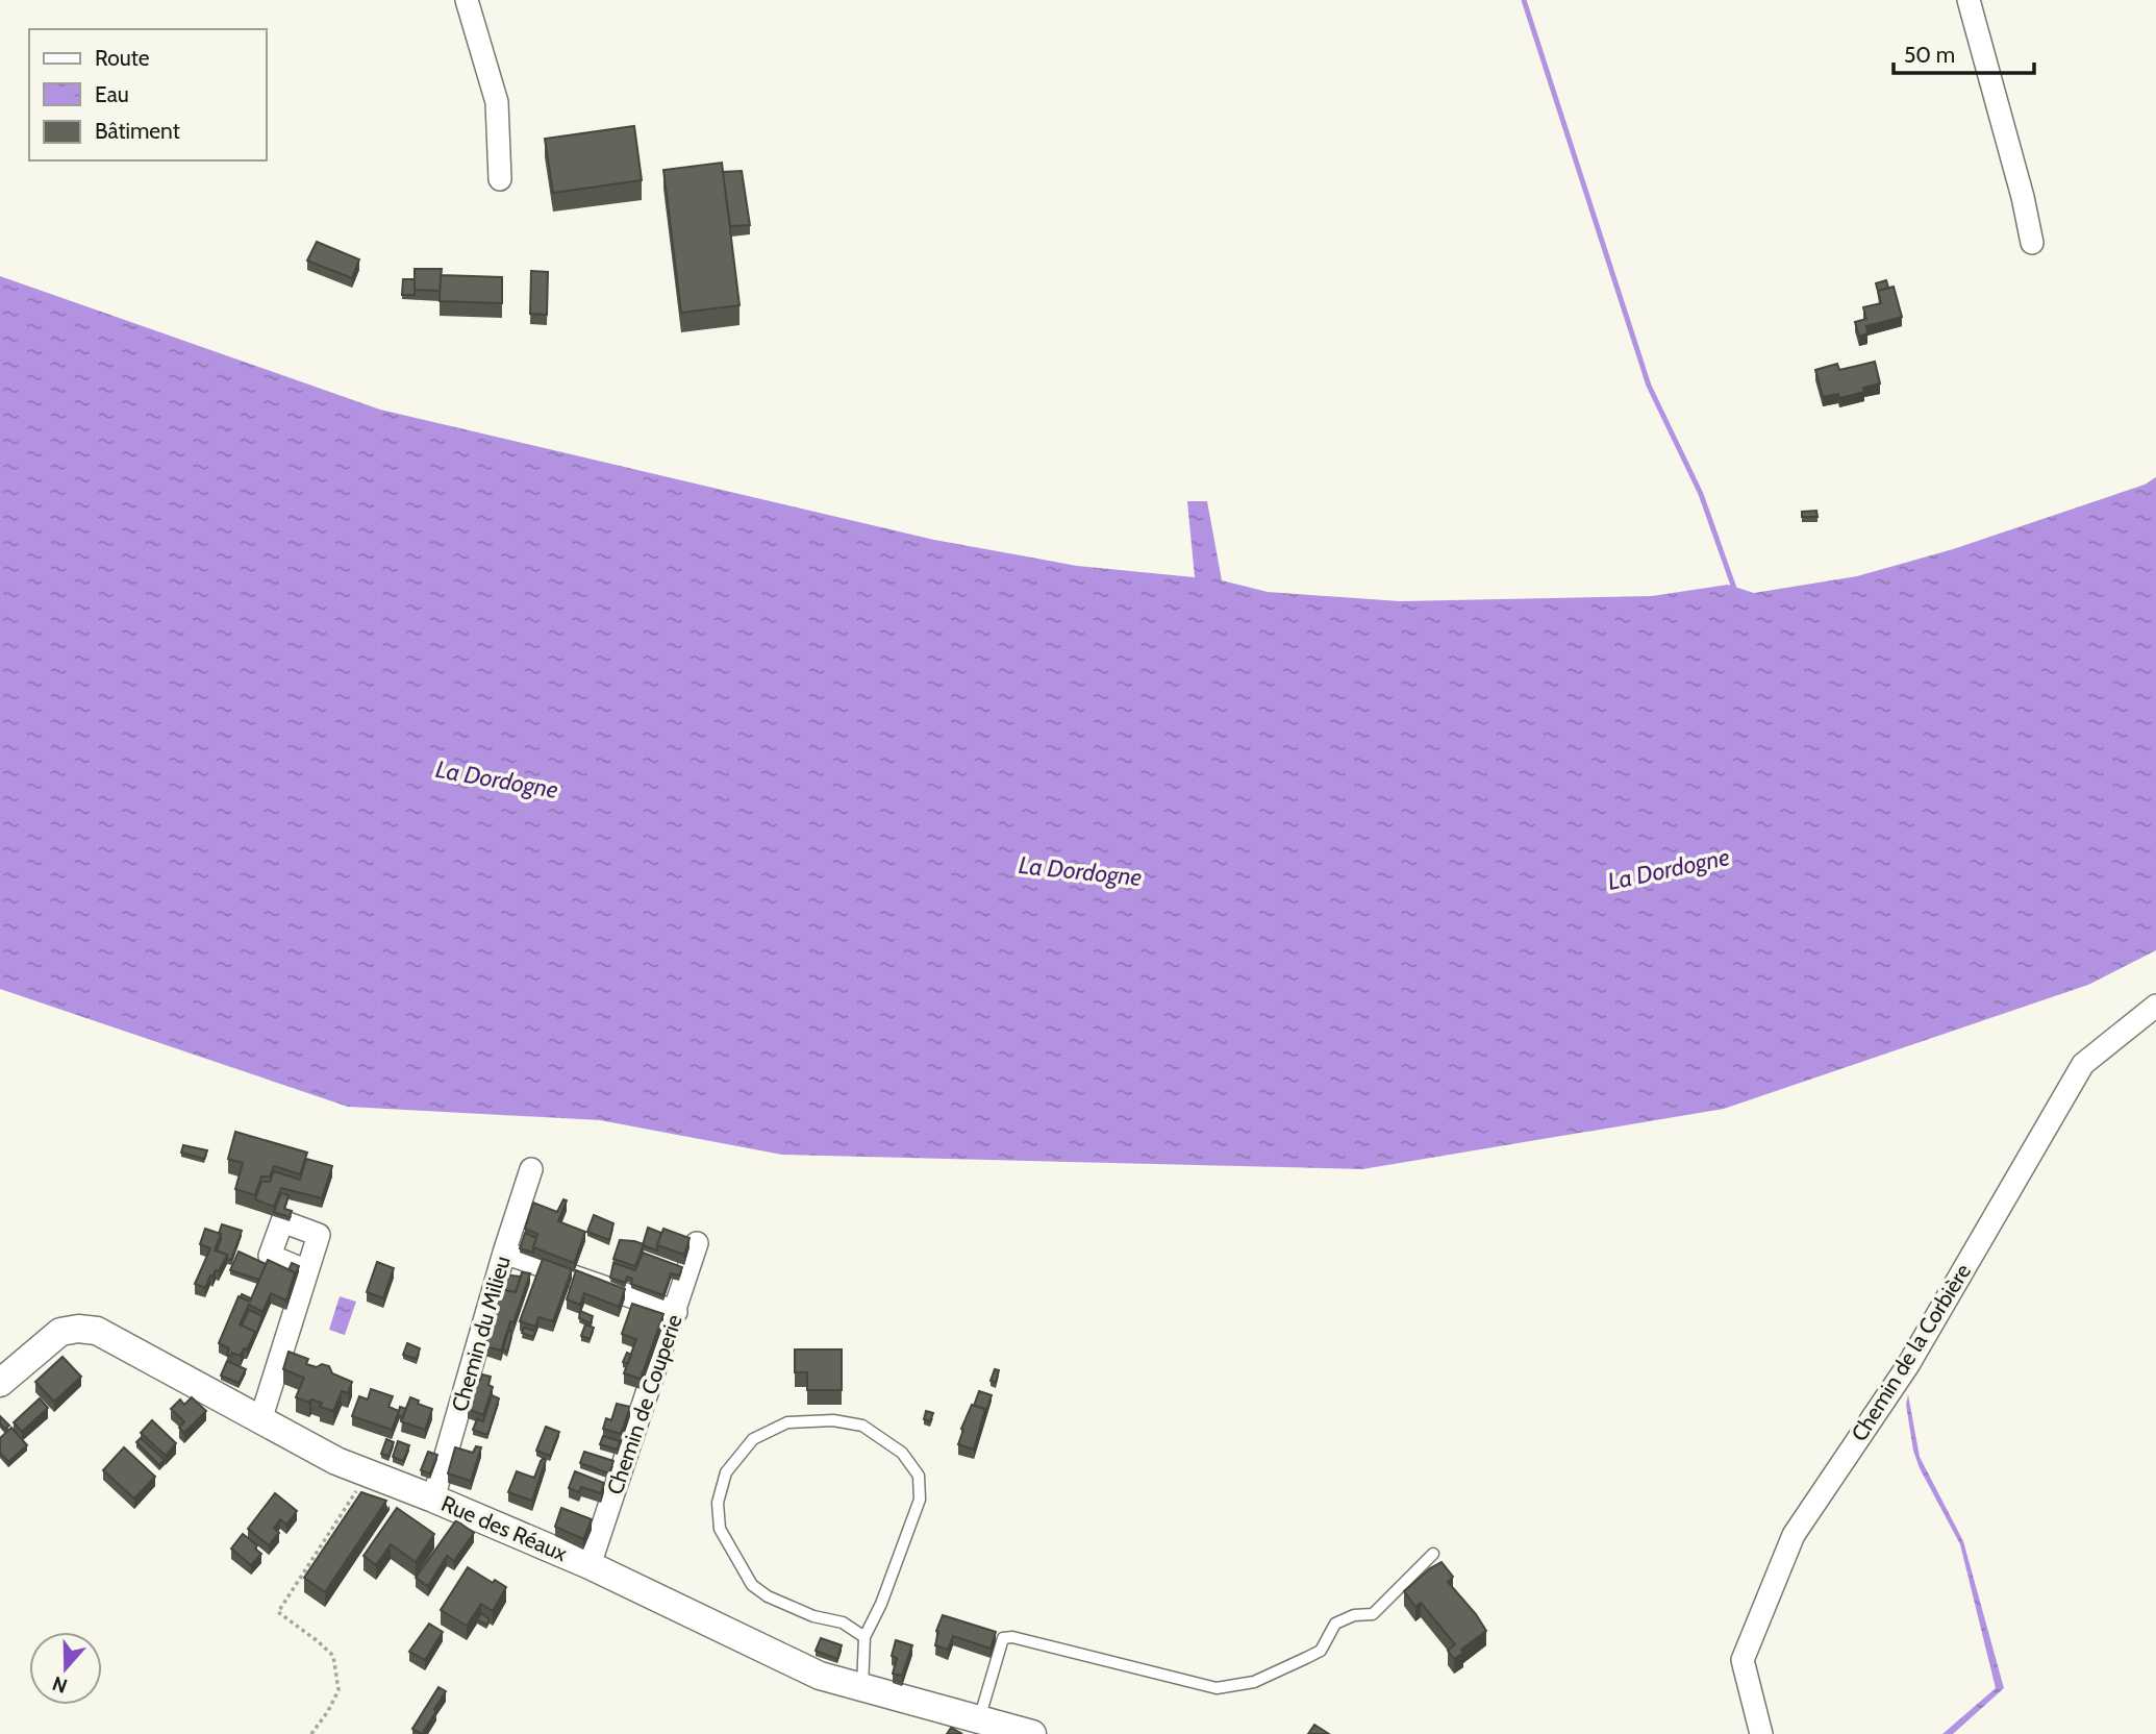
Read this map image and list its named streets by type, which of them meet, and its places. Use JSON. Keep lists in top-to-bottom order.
{
  "streets": {
    "street": [
      "Chemin du Milieu",
      "Chemin de la Corbière",
      "Chemin de Couperie",
      "Rue des Réaux"
    ]
  },
  "crossings": [
    ["Chemin du Milieu", "Rue des Réaux"],
    ["Chemin de Couperie", "Rue des Réaux"]
  ],
  "water": ["La Dordogne"],
  "legend": ["Route", "Eau", "Bâtiment"],
  "scale_bar": "50 m",
  "north": "bottom"
}
